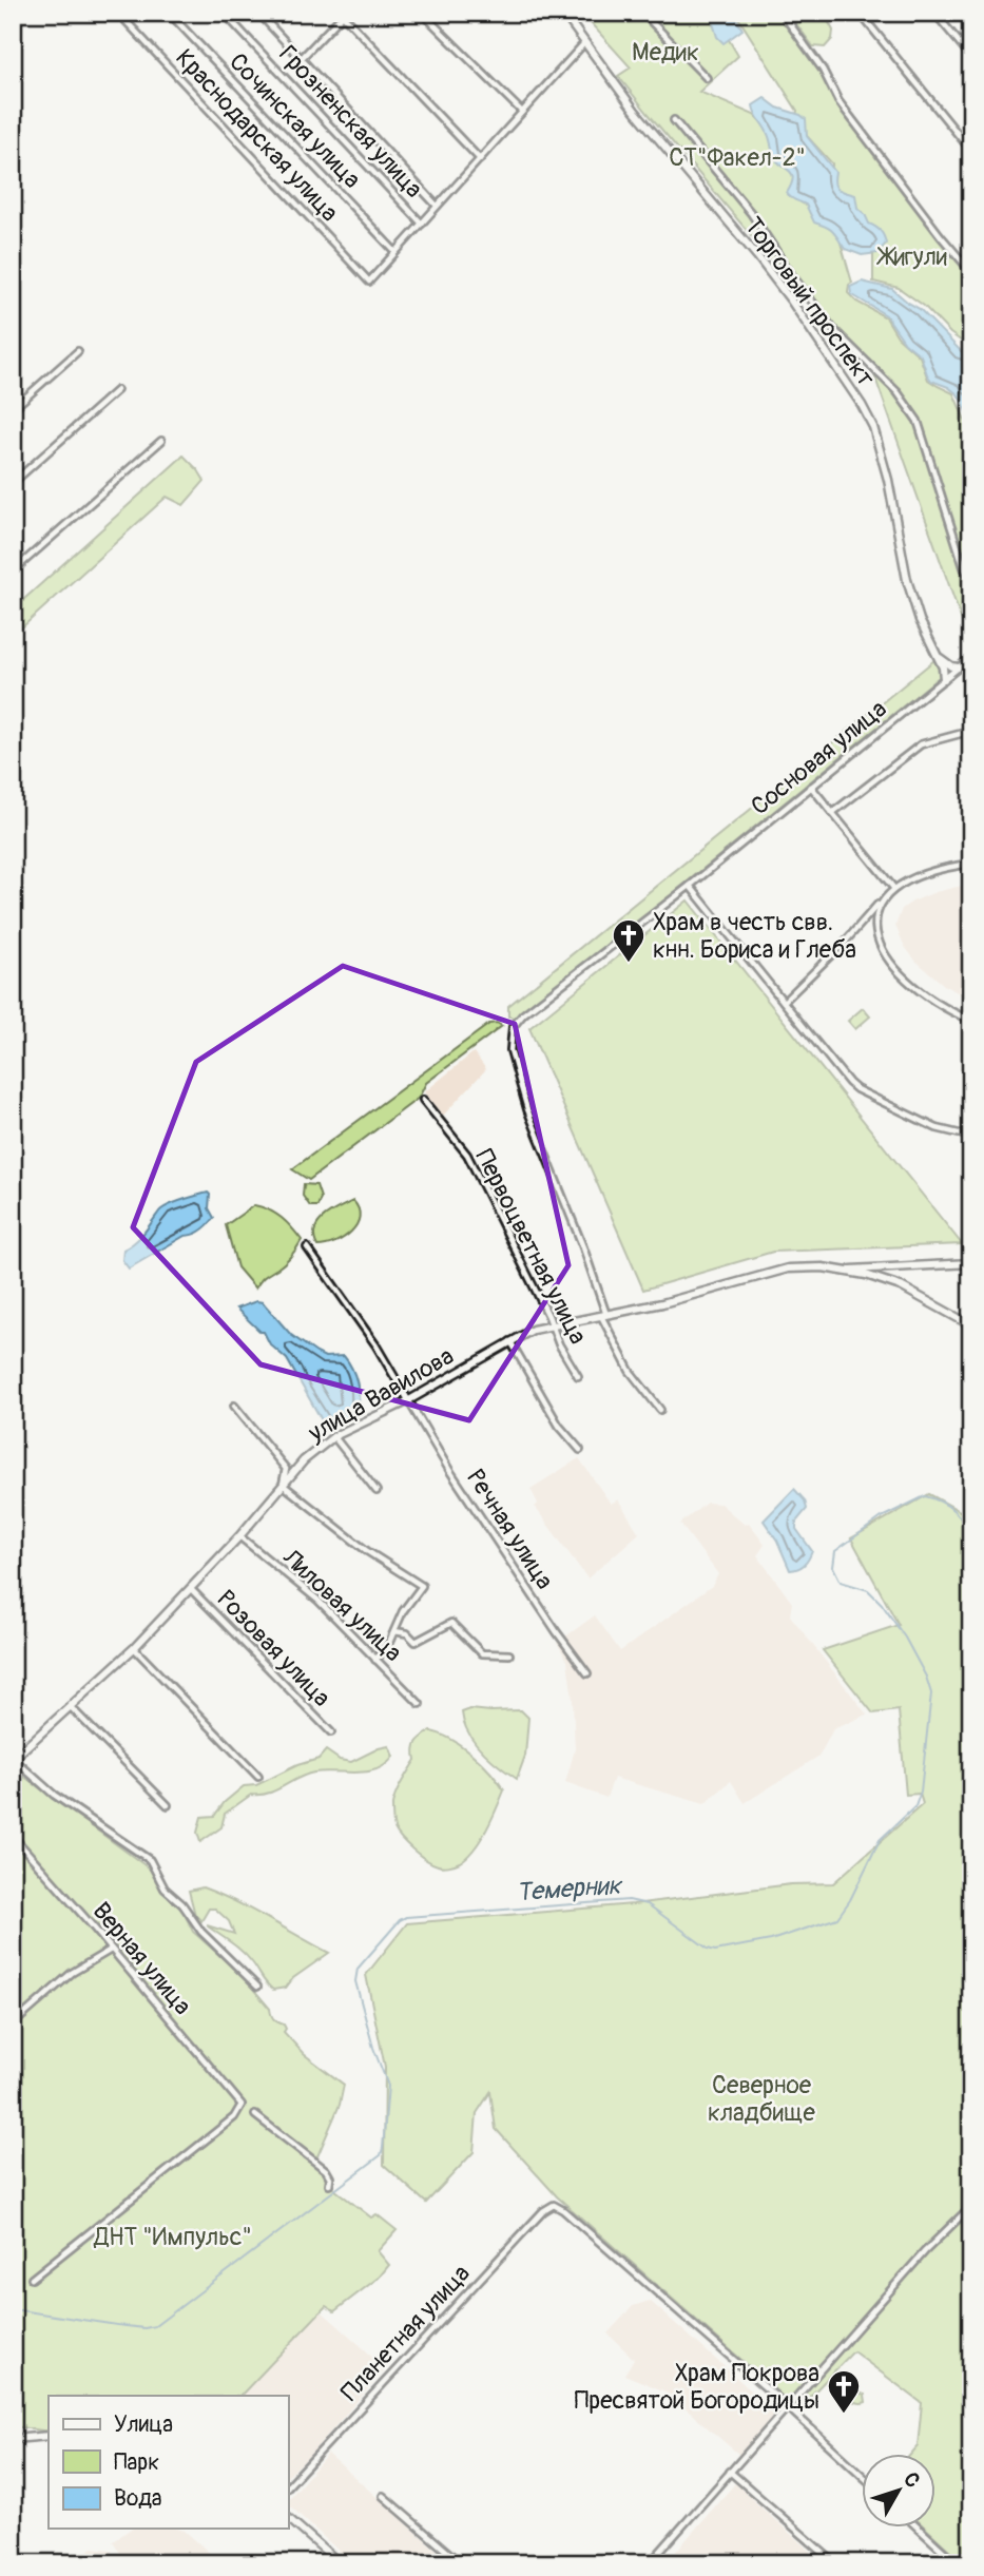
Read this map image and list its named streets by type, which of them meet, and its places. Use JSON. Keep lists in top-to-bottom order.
{
  "streets": {
    "street": [
      "Сочинская улица",
      "Грозненская улица",
      "Краснодарская улица",
      "Торговый проспект",
      "Сосновая улица",
      "Первоцветная улица",
      "улица Вавилова",
      "Речная улица",
      "Лиловая улица",
      "Розовая улица",
      "Верная улица",
      "Планетная улица"
    ]
  },
  "crossings": [
    ["Сочинская улица", "Краснодарская улица"],
    ["Торговый проспект", "Сосновая улица"],
    ["Сосновая улица", "улица Вавилова"],
    ["Первоцветная улица", "улица Вавилова"],
    ["улица Вавилова", "Речная улица"],
    ["улица Вавилова", "Лиловая улица"],
    ["улица Вавилова", "Розовая улица"]
  ],
  "water": ["Темерник"],
  "parks": [
    "Медик",
    "СТ\"Факел-2\"",
    "Жигули",
    "Северное кладбище",
    "ДНТ \"Импульс\""
  ],
  "places": {
    "church": ["Храм в честь свв. кнн. Бориса и Глеба", "Храм Покрова Пресвятой Богородицы"]
  },
  "legend": ["Улица", "Парк", "Вода"],
  "north": "top right"
}
